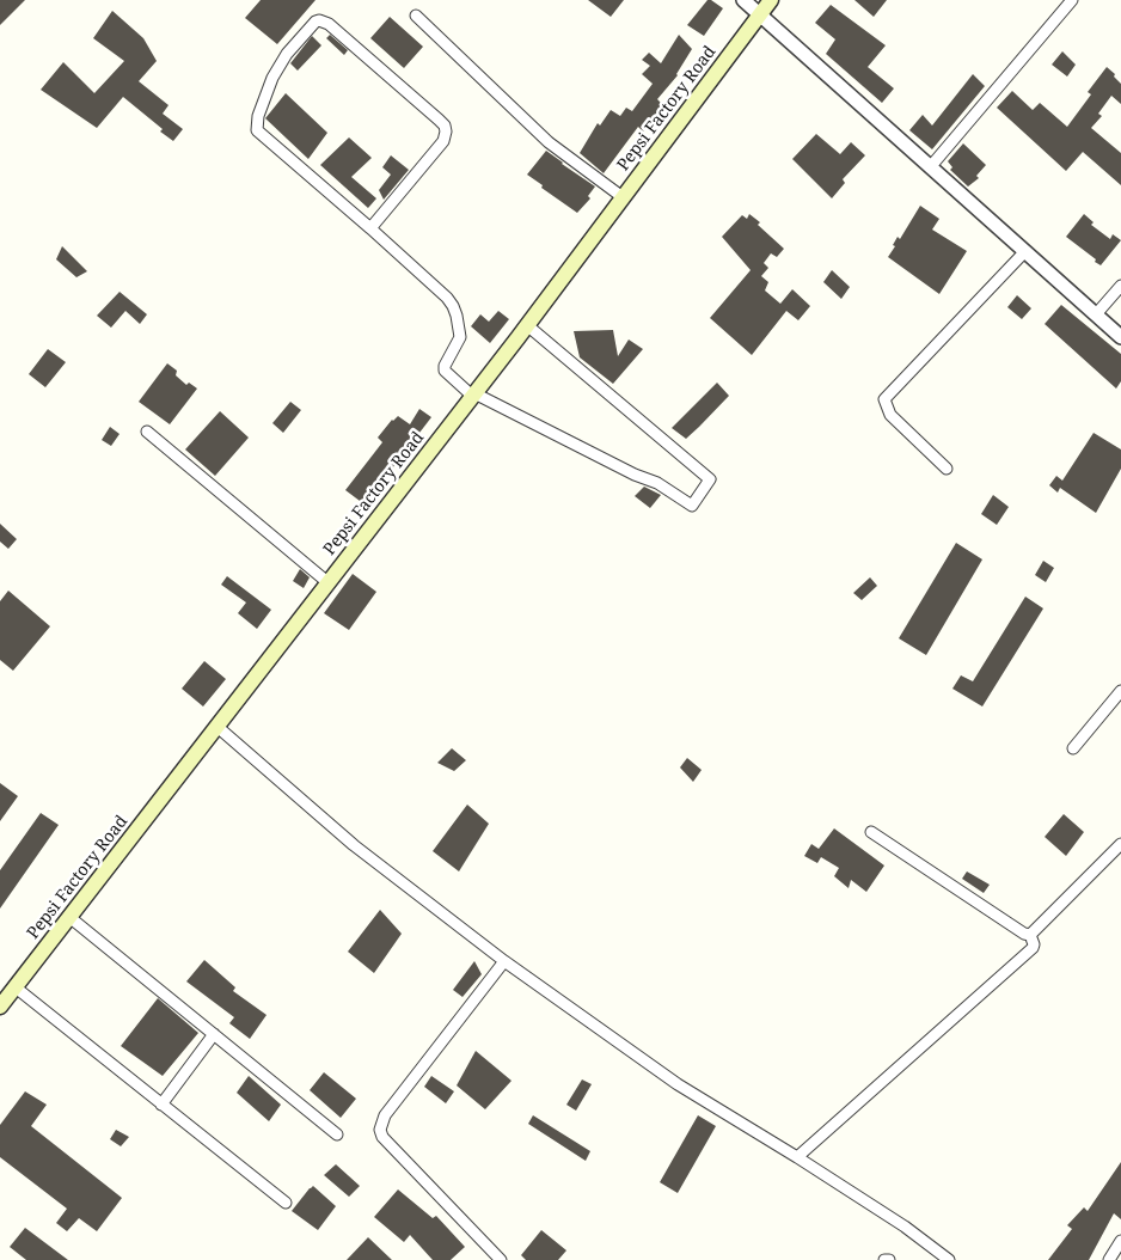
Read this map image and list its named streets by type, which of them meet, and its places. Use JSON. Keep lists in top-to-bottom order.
{
  "streets": {
    "main road": ["Pepsi Factory Road"]
  }
}
